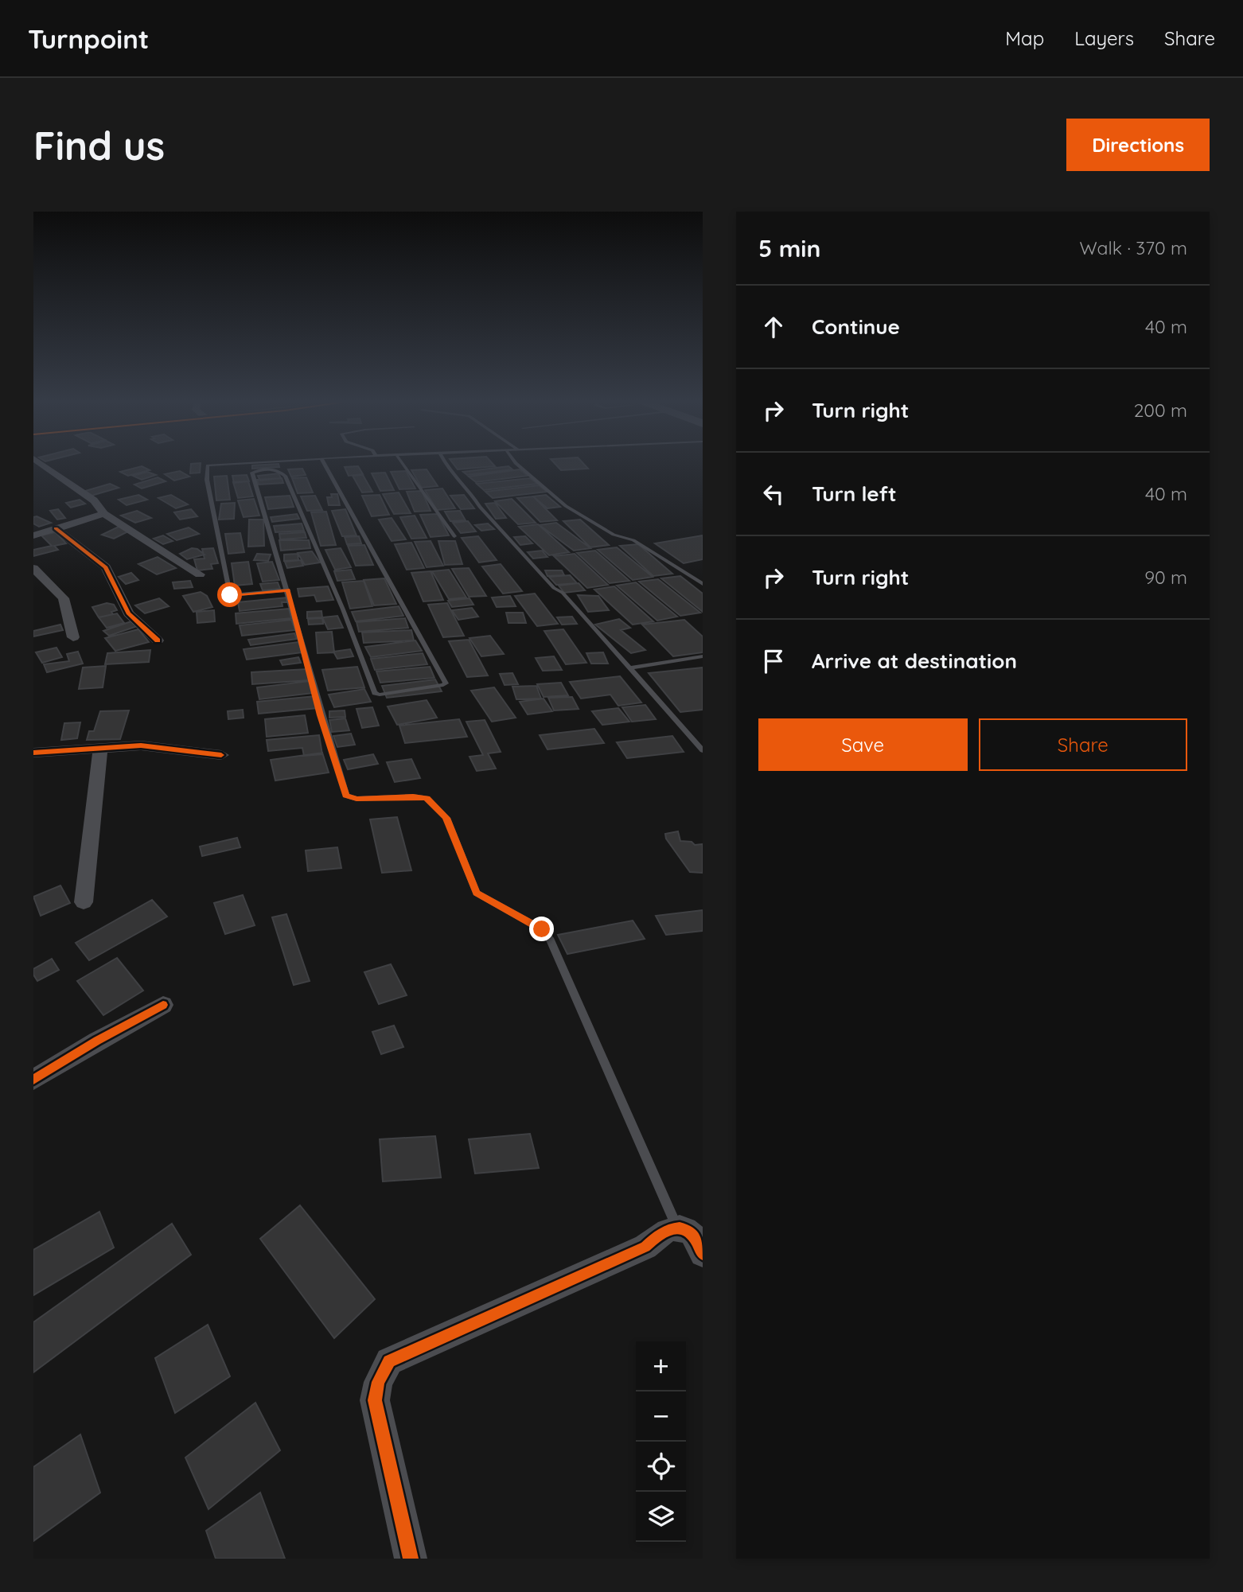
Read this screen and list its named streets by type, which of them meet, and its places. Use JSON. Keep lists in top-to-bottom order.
{
  "page": {
    "header": "Turnpoint",
    "nav": ["Map", "Layers", "Share"],
    "buttons": [
      "Directions",
      ["Save", "Share"]
    ],
    "title": "Find us",
    "heading": ["5 min", "Walk · 370 m"],
    "list": [
      ["Continue", "40 m"],
      ["Turn right", "200 m"],
      ["Turn left", "40 m"],
      ["Turn right", "90 m"],
      "Arrive at destination"
    ],
    "map_buttons": ["+", "−"]
  }
}
